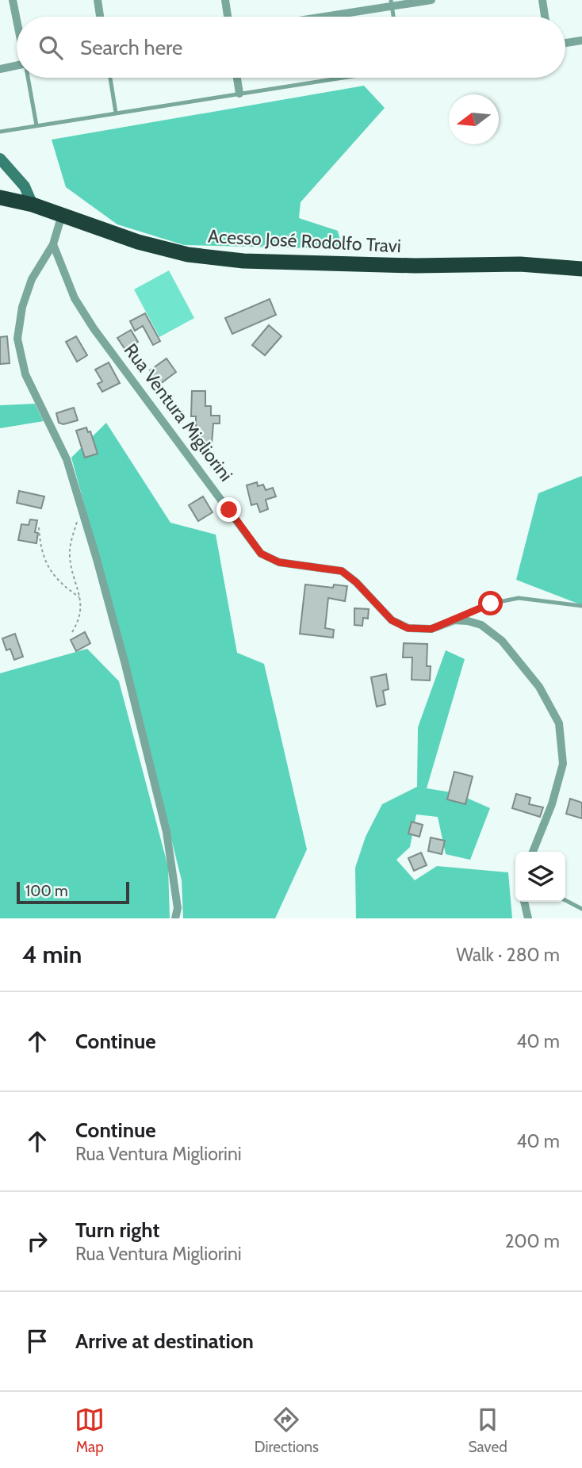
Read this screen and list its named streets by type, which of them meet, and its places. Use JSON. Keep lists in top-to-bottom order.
{
  "streets": {
    "highway": ["Acesso José Rodolfo Travi"],
    "street": ["Rua Ventura Migliorini"]
  },
  "scale_bar": "100 m",
  "north": "left",
  "page": {
    "search": "Search here",
    "scale": "100 m",
    "heading": ["4 min", "Walk · 280 m"],
    "list": [
      ["Continue", "40 m"],
      ["Continue", "Rua Ventura Migliorini", "40 m"],
      ["Turn right", "Rua Ventura Migliorini", "200 m"],
      "Arrive at destination"
    ],
    "nav": ["Map", "Directions", "Saved"]
  }
}
